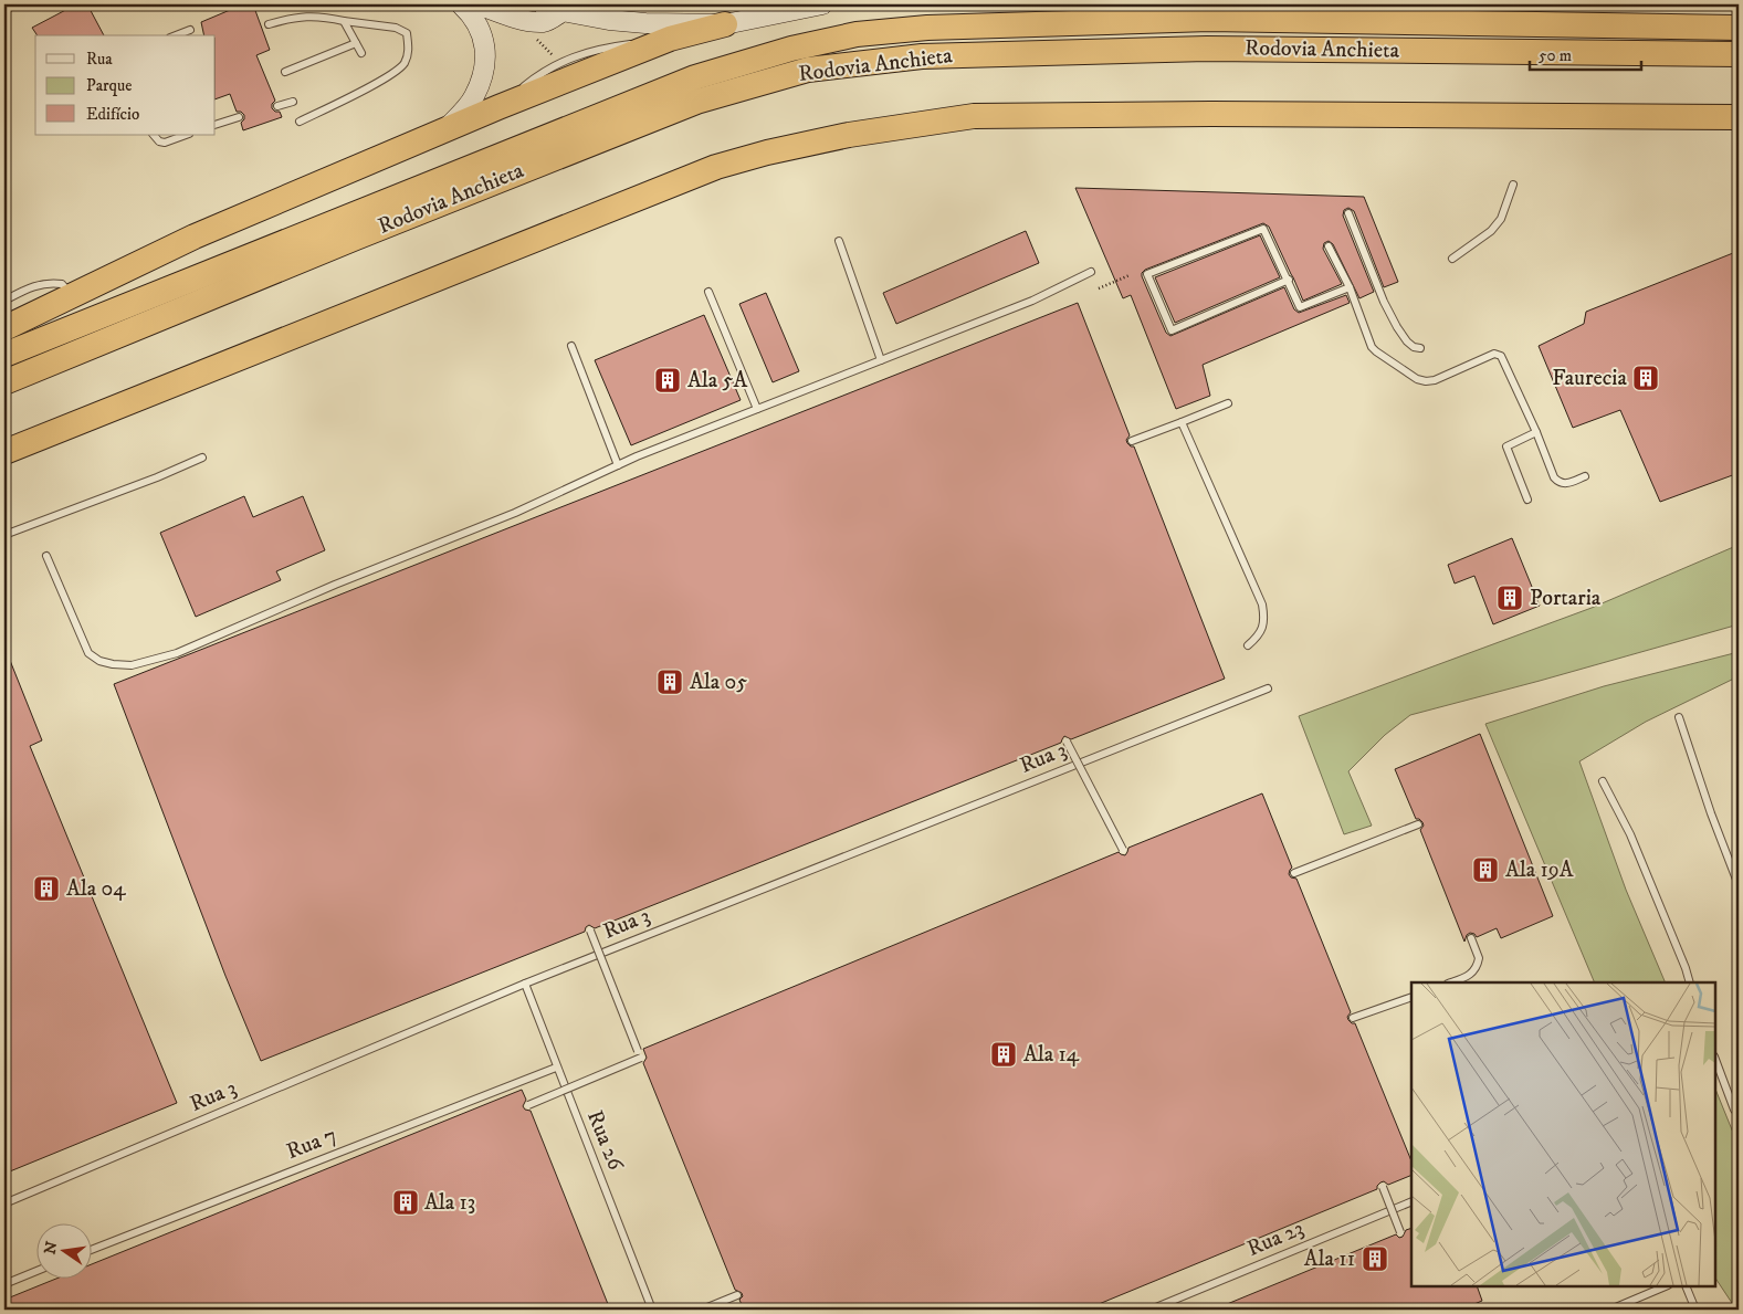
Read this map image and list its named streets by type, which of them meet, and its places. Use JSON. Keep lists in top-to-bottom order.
{
  "streets": {
    "highway": ["Rodovia Anchieta"],
    "lane": [
      "Rua 3",
      "Rua 26",
      "Rua 7",
      "Rua 23"
    ]
  },
  "crossings": [
    ["Rua 3", "Rua 26"],
    ["Rua 26", "Rua 7"]
  ],
  "places": {
    "building": [
      "Faurecia",
      "Ala 5A",
      "Portaria",
      "Ala 05",
      "Ala 19A",
      "Ala 04",
      "Ala 14",
      "Ala 13",
      "Ala 11"
    ]
  },
  "legend": ["Rua", "Parque", "Edifício"],
  "scale_bar": "50 m",
  "north": "left"
}
